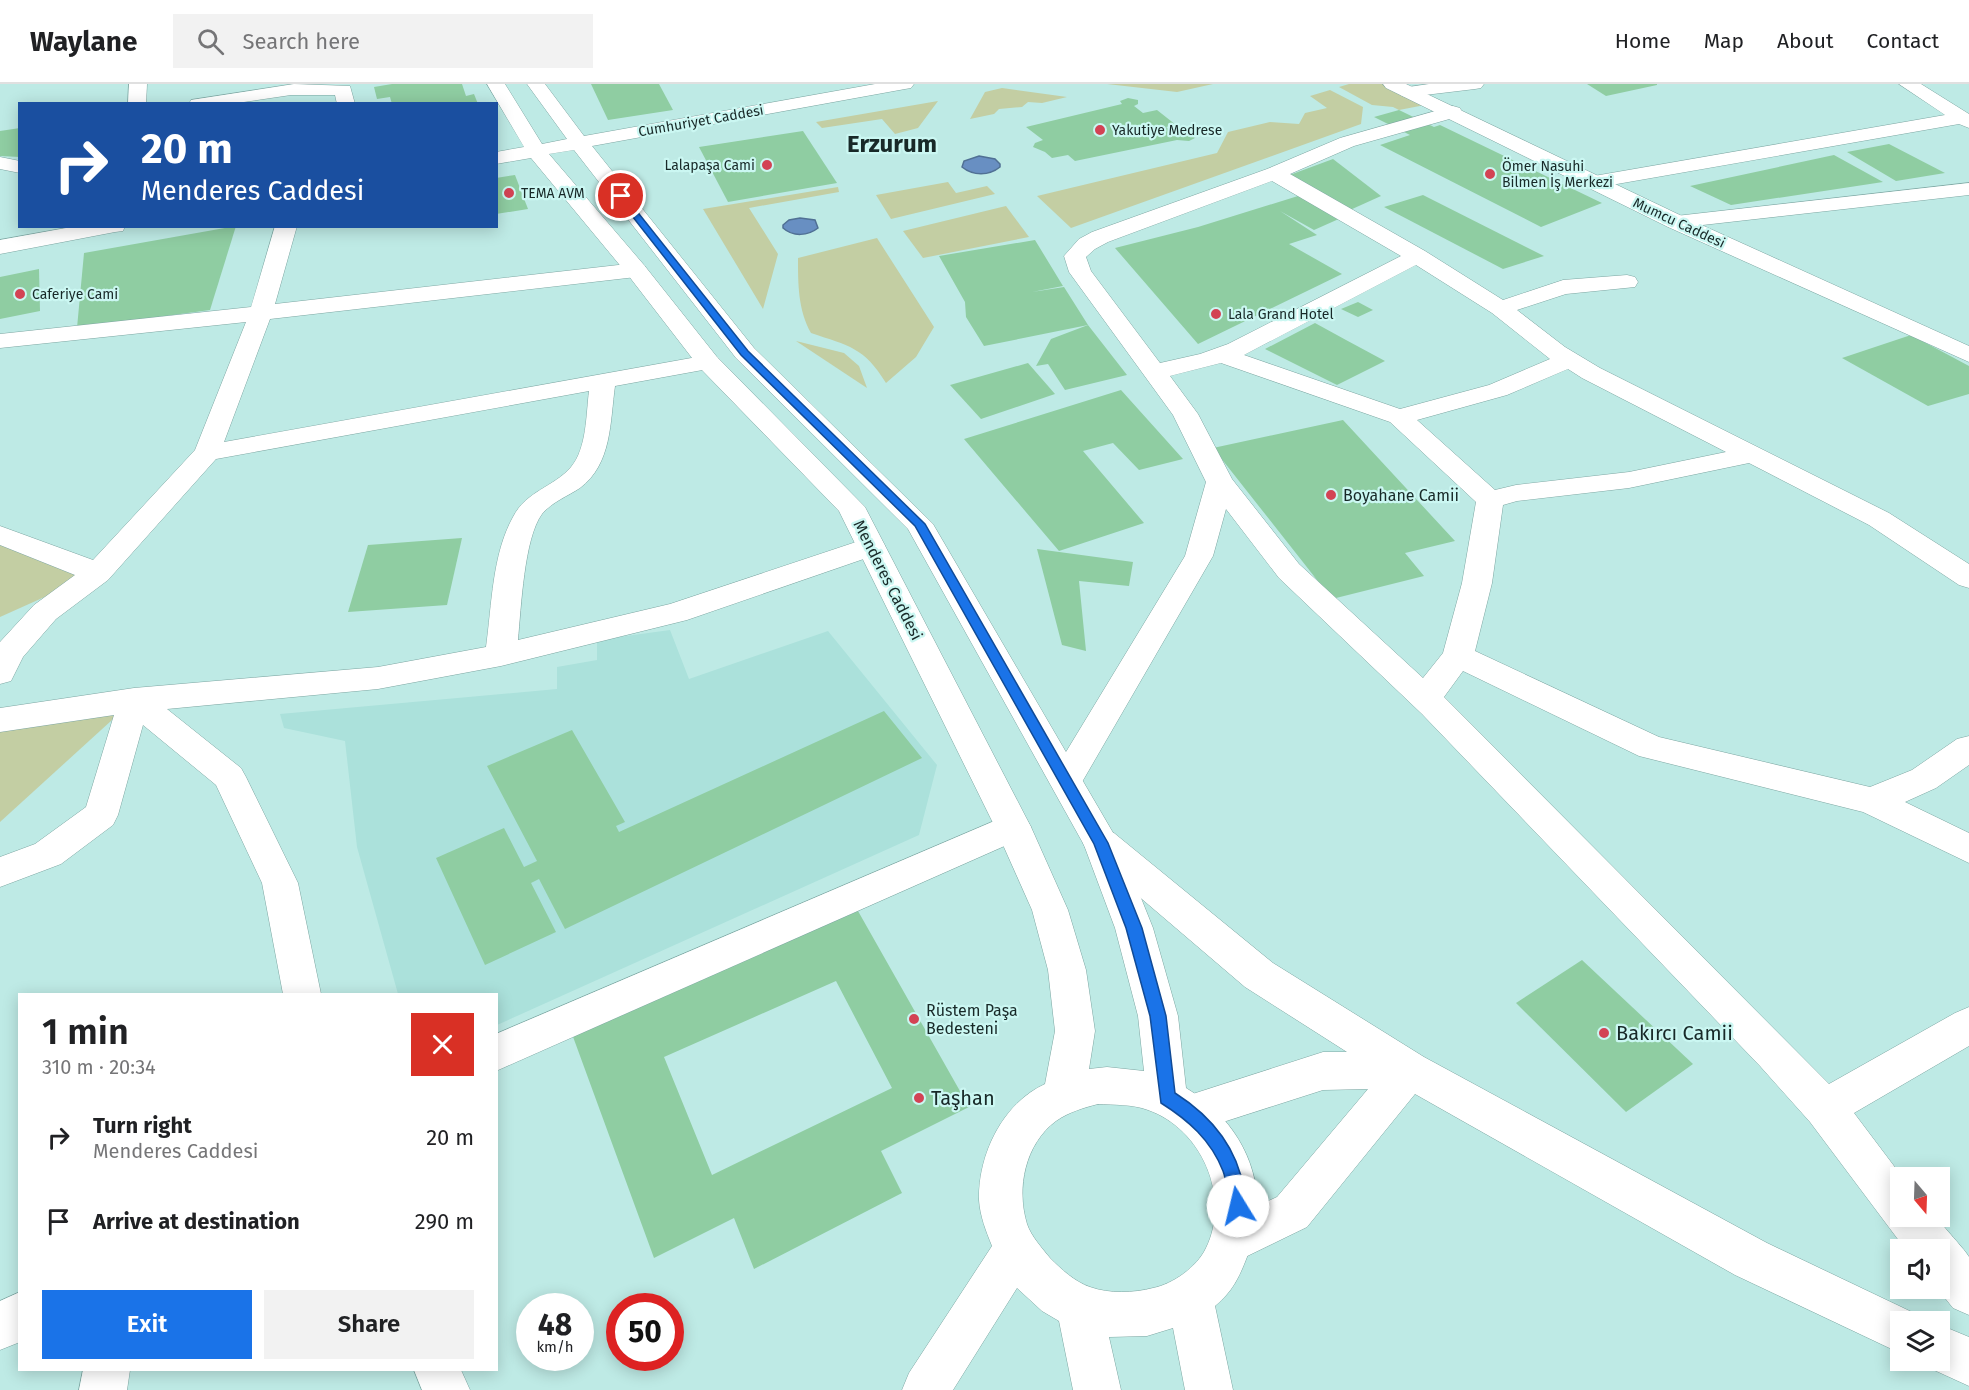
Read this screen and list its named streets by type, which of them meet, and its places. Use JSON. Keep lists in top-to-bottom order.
{
  "streets": {
    "street": ["Cumhuriyet Caddesi", "Mumcu Caddesi", "Menderes Caddesi"]
  },
  "crossings": [
    ["Cumhuriyet Caddesi", "Menderes Caddesi"]
  ],
  "districts": ["Erzurum"],
  "places": [
    "Yakutiye Medrese",
    "Lalapaşa Cami",
    "Ömer Nasuhi Bilmen İş Merkezi",
    "TEMA AVM",
    "Caferiye Cami",
    "Lala Grand Hotel",
    "Boyahane Camii",
    "Rüstem Paşa Bedesteni",
    "Bakırcı Camii",
    "Taşhan"
  ],
  "north": "bottom",
  "page": {
    "header": "Waylane",
    "search": "Search here",
    "nav": [
      "Home",
      "Map",
      "About",
      "Contact"
    ],
    "turn": ["20 m", "Menderes Caddesi"],
    "heading": ["1 min", "310 m · 20:34"],
    "list": [
      {
        "name": "Turn right",
        "note": "Menderes Caddesi",
        "value": "20 m"
      },
      {
        "name": "Arrive at destination",
        "value": "290 m"
      }
    ],
    "buttons": ["Exit", "Share"],
    "speed": "48 km/h",
    "limit": "50"
  }
}
